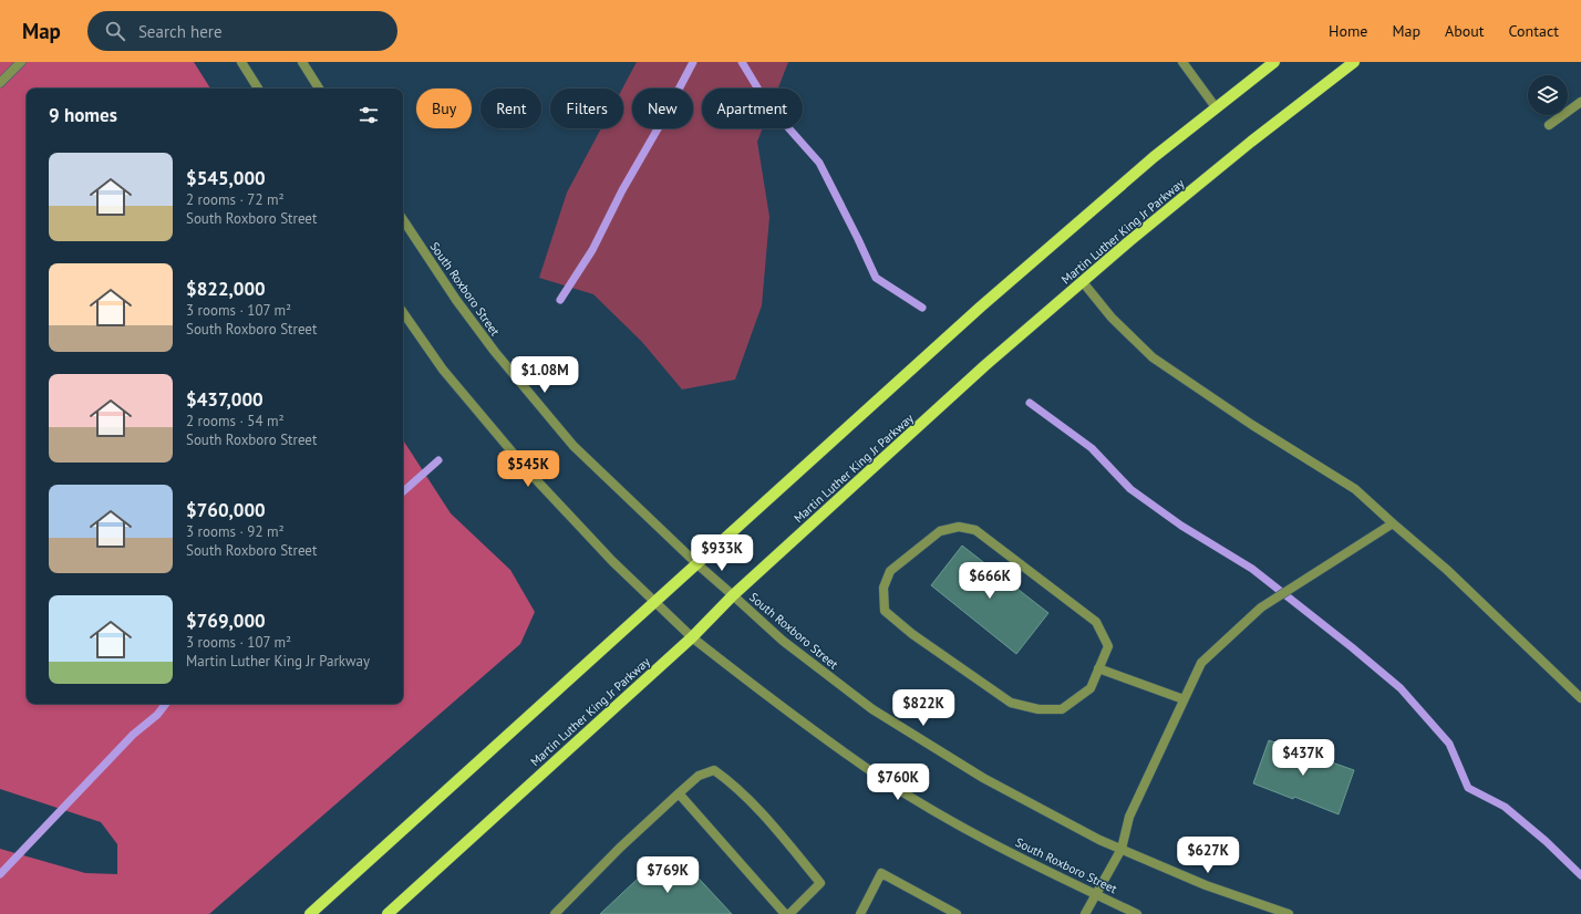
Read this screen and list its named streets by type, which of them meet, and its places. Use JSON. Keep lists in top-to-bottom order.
{
  "streets": {
    "main road": ["Martin Luther King Jr Parkway"],
    "street": ["South Roxboro Street"]
  },
  "crossings": [
    ["Martin Luther King Jr Parkway", "South Roxboro Street"]
  ],
  "page": {
    "header": "Map",
    "search": "Search here",
    "nav": [
      "Home",
      "Map",
      "About",
      "Contact"
    ],
    "chip": [
      "Buy",
      "Rent",
      "Filters",
      "New",
      "Apartment"
    ],
    "heading": "9 homes",
    "list": [
      {
        "name": "$545,000",
        "note": "2 rooms · 72 m² · South Roxboro Street"
      },
      {
        "name": "$822,000",
        "note": "3 rooms · 107 m² · South Roxboro Street"
      },
      {
        "name": "$437,000",
        "note": "2 rooms · 54 m² · South Roxboro Street"
      },
      {
        "name": "$760,000",
        "note": "3 rooms · 92 m² · South Roxboro Street"
      },
      {
        "name": "$769,000",
        "note": "3 rooms · 107 m² · Martin Luther King Jr Parkway"
      }
    ],
    "price": [
      "$1.08M",
      "$545K",
      "$933K",
      "$666K",
      "$822K",
      "$437K",
      "$760K",
      "$627K",
      "$769K"
    ]
  }
}
